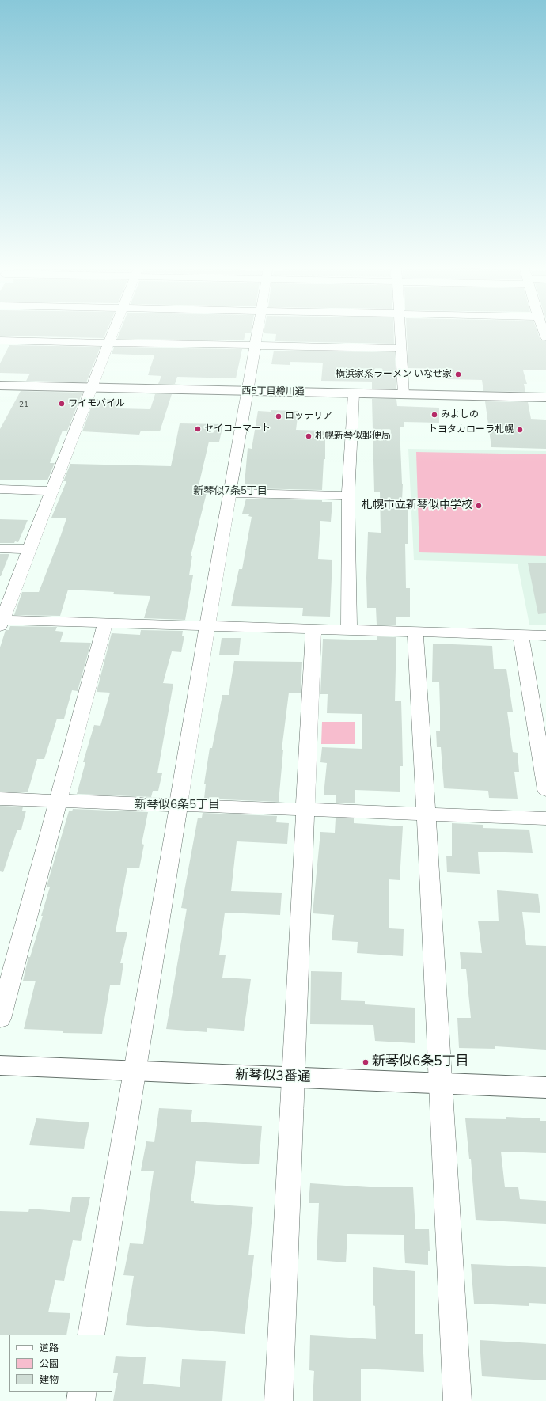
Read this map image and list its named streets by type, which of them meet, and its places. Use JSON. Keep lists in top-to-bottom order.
{
  "streets": {
    "main road": ["西5丁目樽川通", "新琴似3番通"]
  },
  "districts": ["新琴似7条5丁目", "新琴似6条5丁目"],
  "places": [
    "横浜家系ラーメン いなせ家",
    "ワイモバイル",
    "みよしの",
    "ロッテリア",
    "セイコーマート",
    "トヨタカローラ札幌",
    "札幌新琴似郵便局",
    "札幌市立新琴似中学校",
    "新琴似6条5丁目"
  ],
  "house_numbers": ["21"],
  "legend": ["道路", "公園", "建物"]
}
